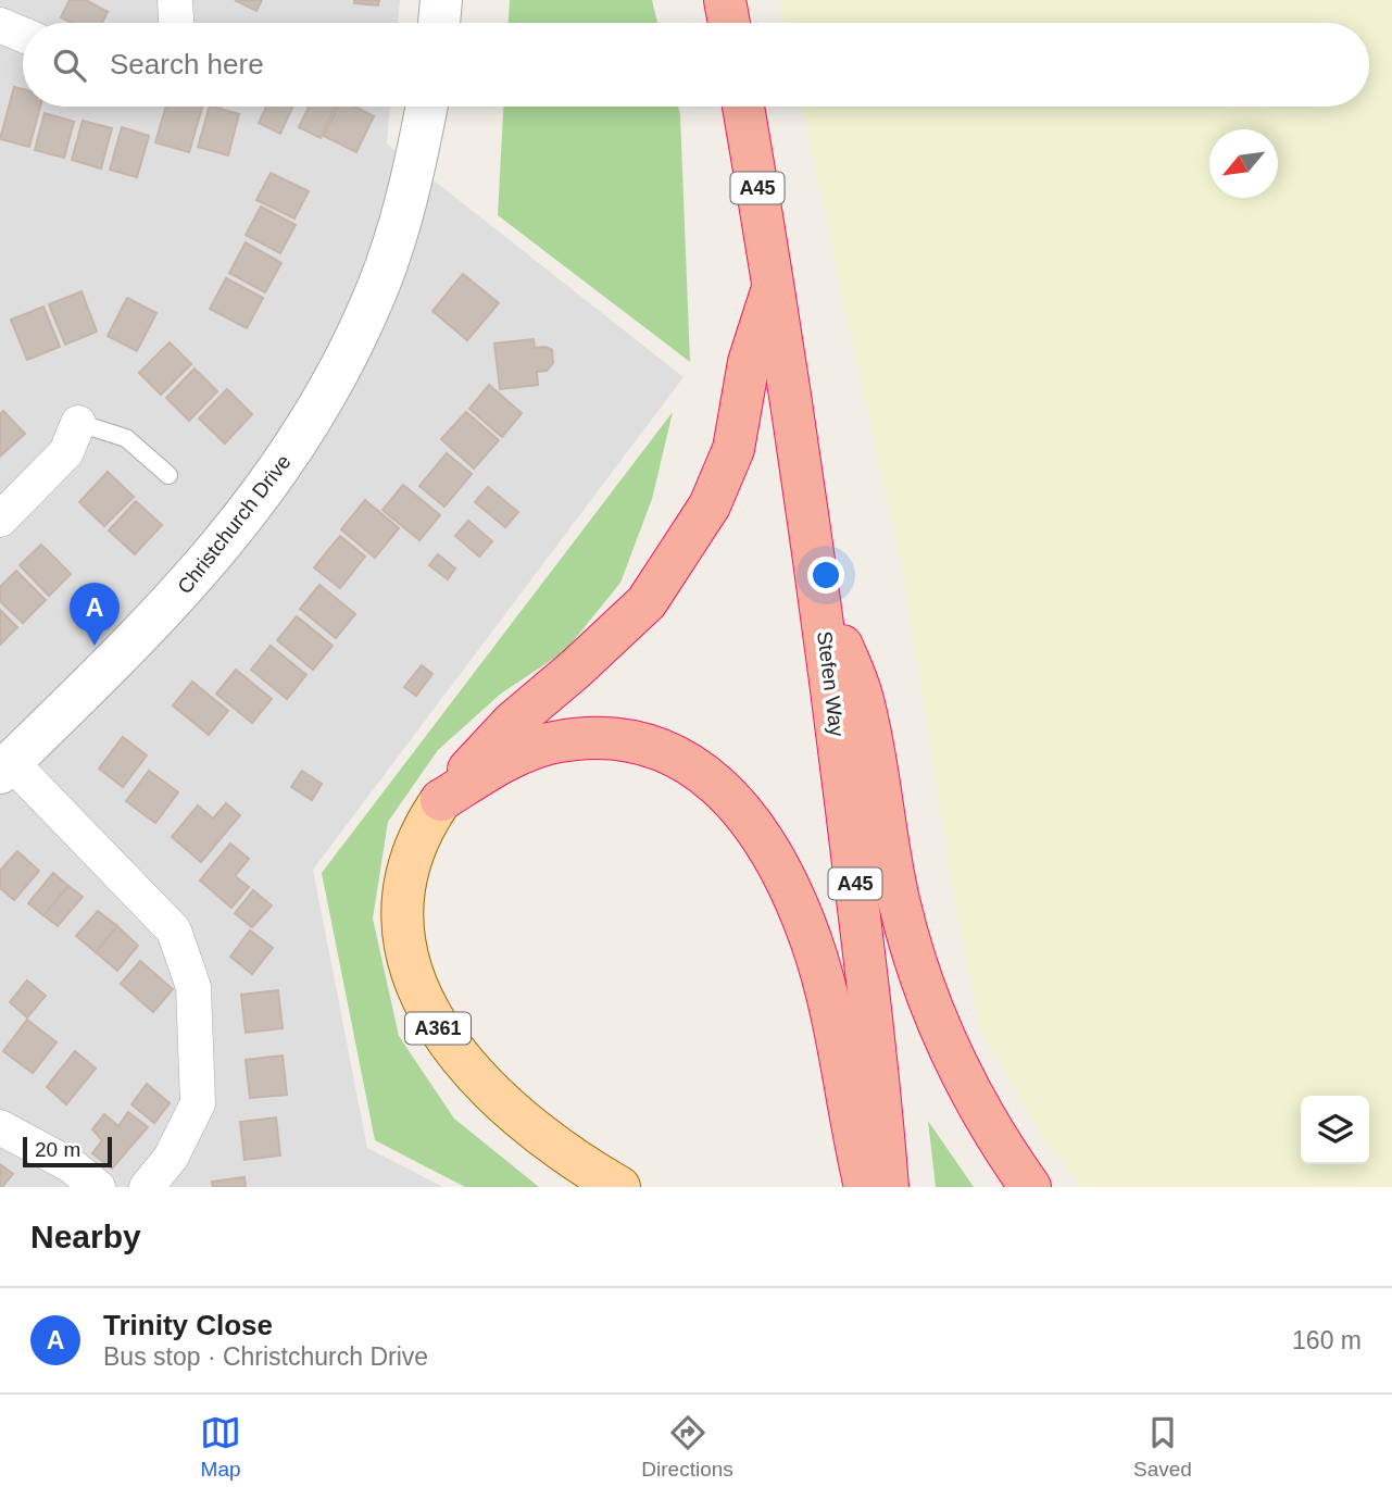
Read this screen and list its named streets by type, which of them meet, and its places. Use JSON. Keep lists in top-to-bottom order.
{
  "streets": {
    "highway": ["A45", "Stefen Way"],
    "main road": ["A361"],
    "street": ["Christchurch Drive"]
  },
  "scale_bar": "20 m",
  "north": "bottom left",
  "page": {
    "search": "Search here",
    "pins": "A",
    "scale": "20 m",
    "heading": "Nearby",
    "list": [
      {
        "mark": "A",
        "name": "Trinity Close",
        "note": "Bus stop · Christchurch Drive",
        "value": "160 m"
      }
    ],
    "nav": ["Map", "Directions", "Saved"]
  }
}
